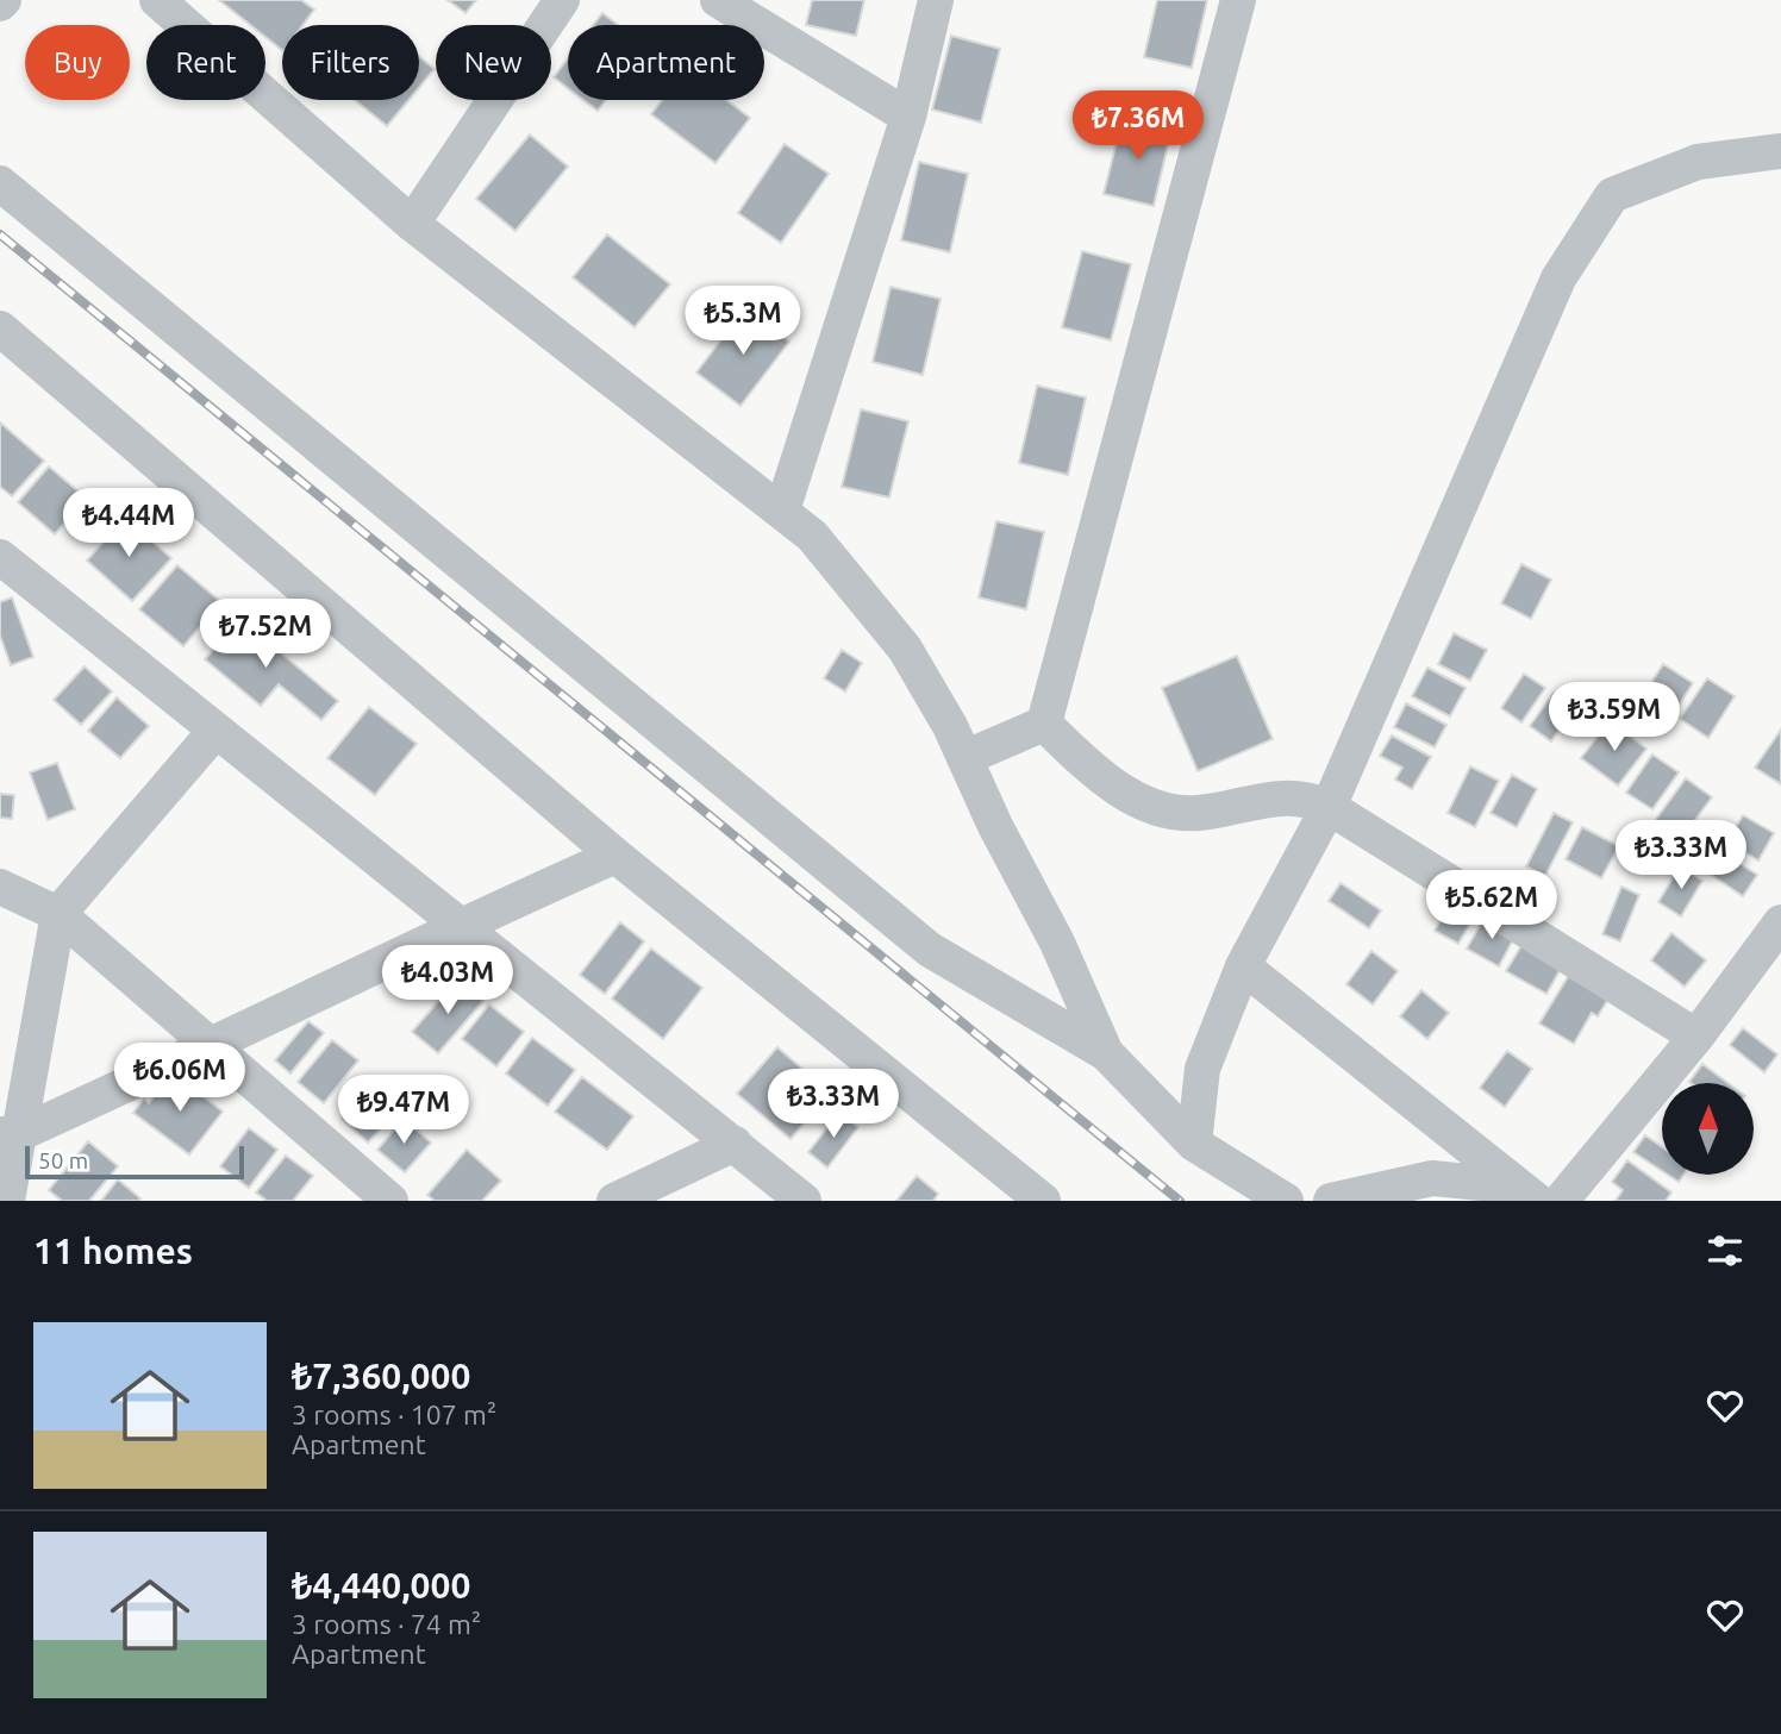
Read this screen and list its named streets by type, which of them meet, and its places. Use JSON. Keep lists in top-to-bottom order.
{
  "scale_bar": "50 m",
  "north": "top",
  "page": {
    "chip": [
      "Buy",
      "Rent",
      "Filters",
      "New",
      "Apartment"
    ],
    "price": [
      "₺7.36M",
      "₺5.3M",
      "₺4.44M",
      "₺7.52M",
      "₺3.59M",
      "₺3.33M",
      "₺5.62M",
      "₺4.03M",
      "₺6.06M",
      "₺3.33M",
      "₺9.47M"
    ],
    "scale": "50 m",
    "heading": "11 homes",
    "list": [
      {
        "name": "₺7,360,000",
        "note": "3 rooms · 107 m² · Apartment"
      },
      {
        "name": "₺4,440,000",
        "note": "3 rooms · 74 m² · Apartment"
      }
    ]
  }
}
